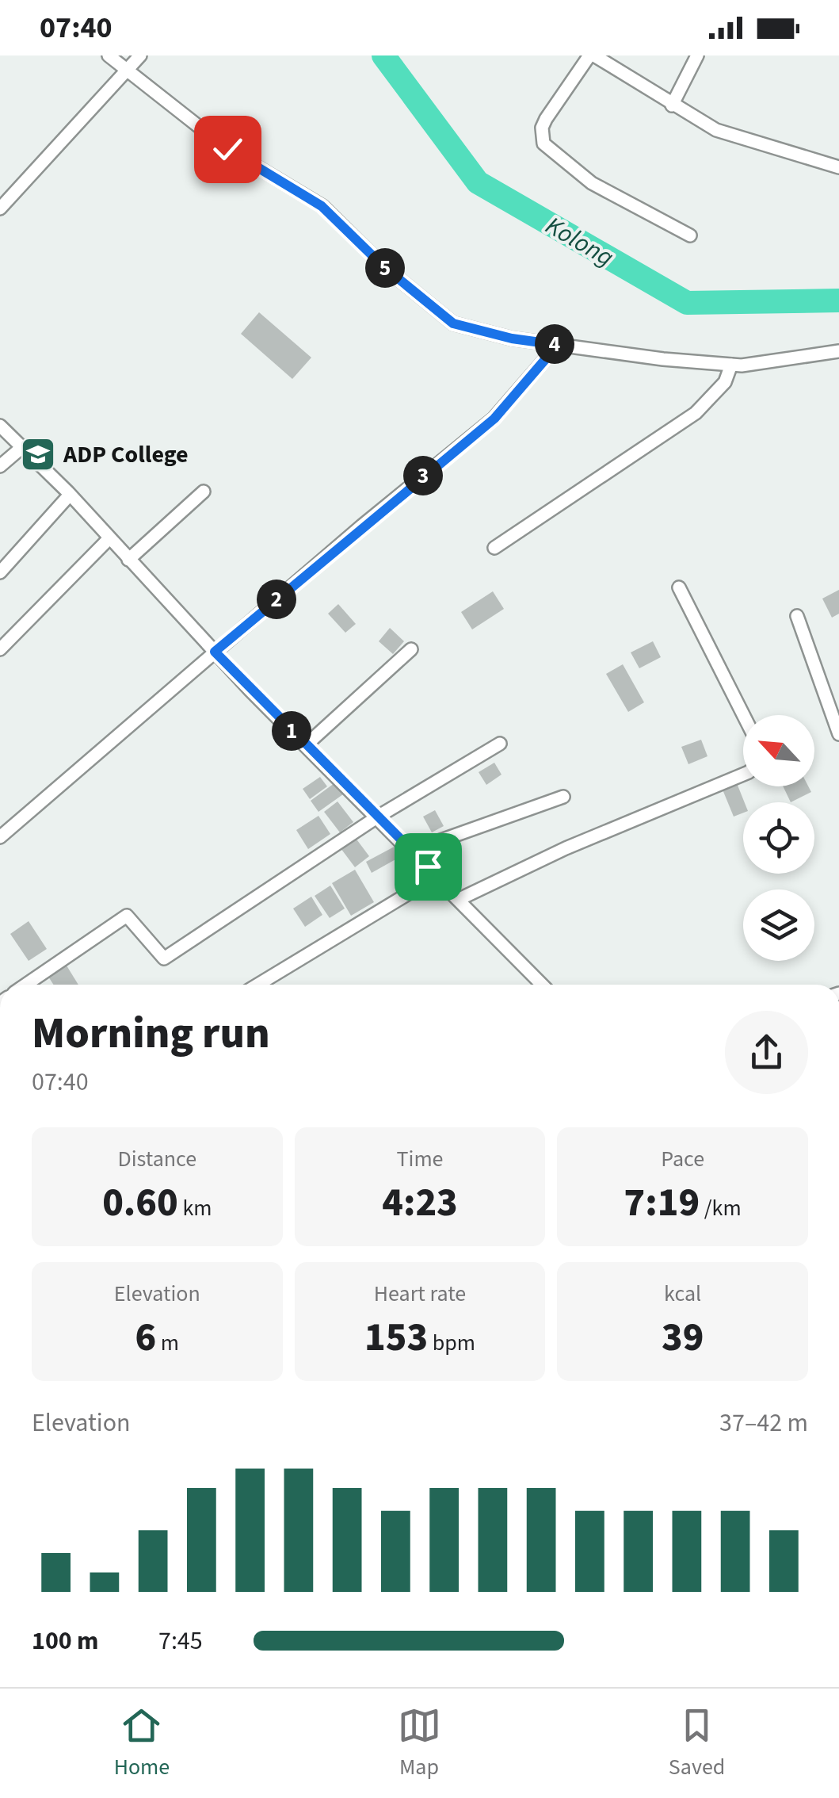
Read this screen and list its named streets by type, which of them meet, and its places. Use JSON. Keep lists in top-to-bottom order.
{
  "water": ["Kolong"],
  "places": {
    "school or university": ["ADP College"]
  },
  "north": "top left",
  "page": {
    "status": "07:40",
    "pins": [
      "5",
      "4",
      "3",
      "2",
      "1"
    ],
    "heading": ["Morning run", "07:40"],
    "stats": [
      ["Distance", "0.60 km"],
      ["Time", "4:23"],
      ["Pace", "7:19 /km"],
      ["Elevation", "6 m"],
      ["Heart rate", "153 bpm"],
      ["kcal", "39"]
    ],
    "chart": ["Elevation", "37–42 m"],
    "list": [
      {
        "name": "100 m",
        "note": "7:45"
      }
    ],
    "tabs": ["Home", "Map", "Saved"]
  }
}
